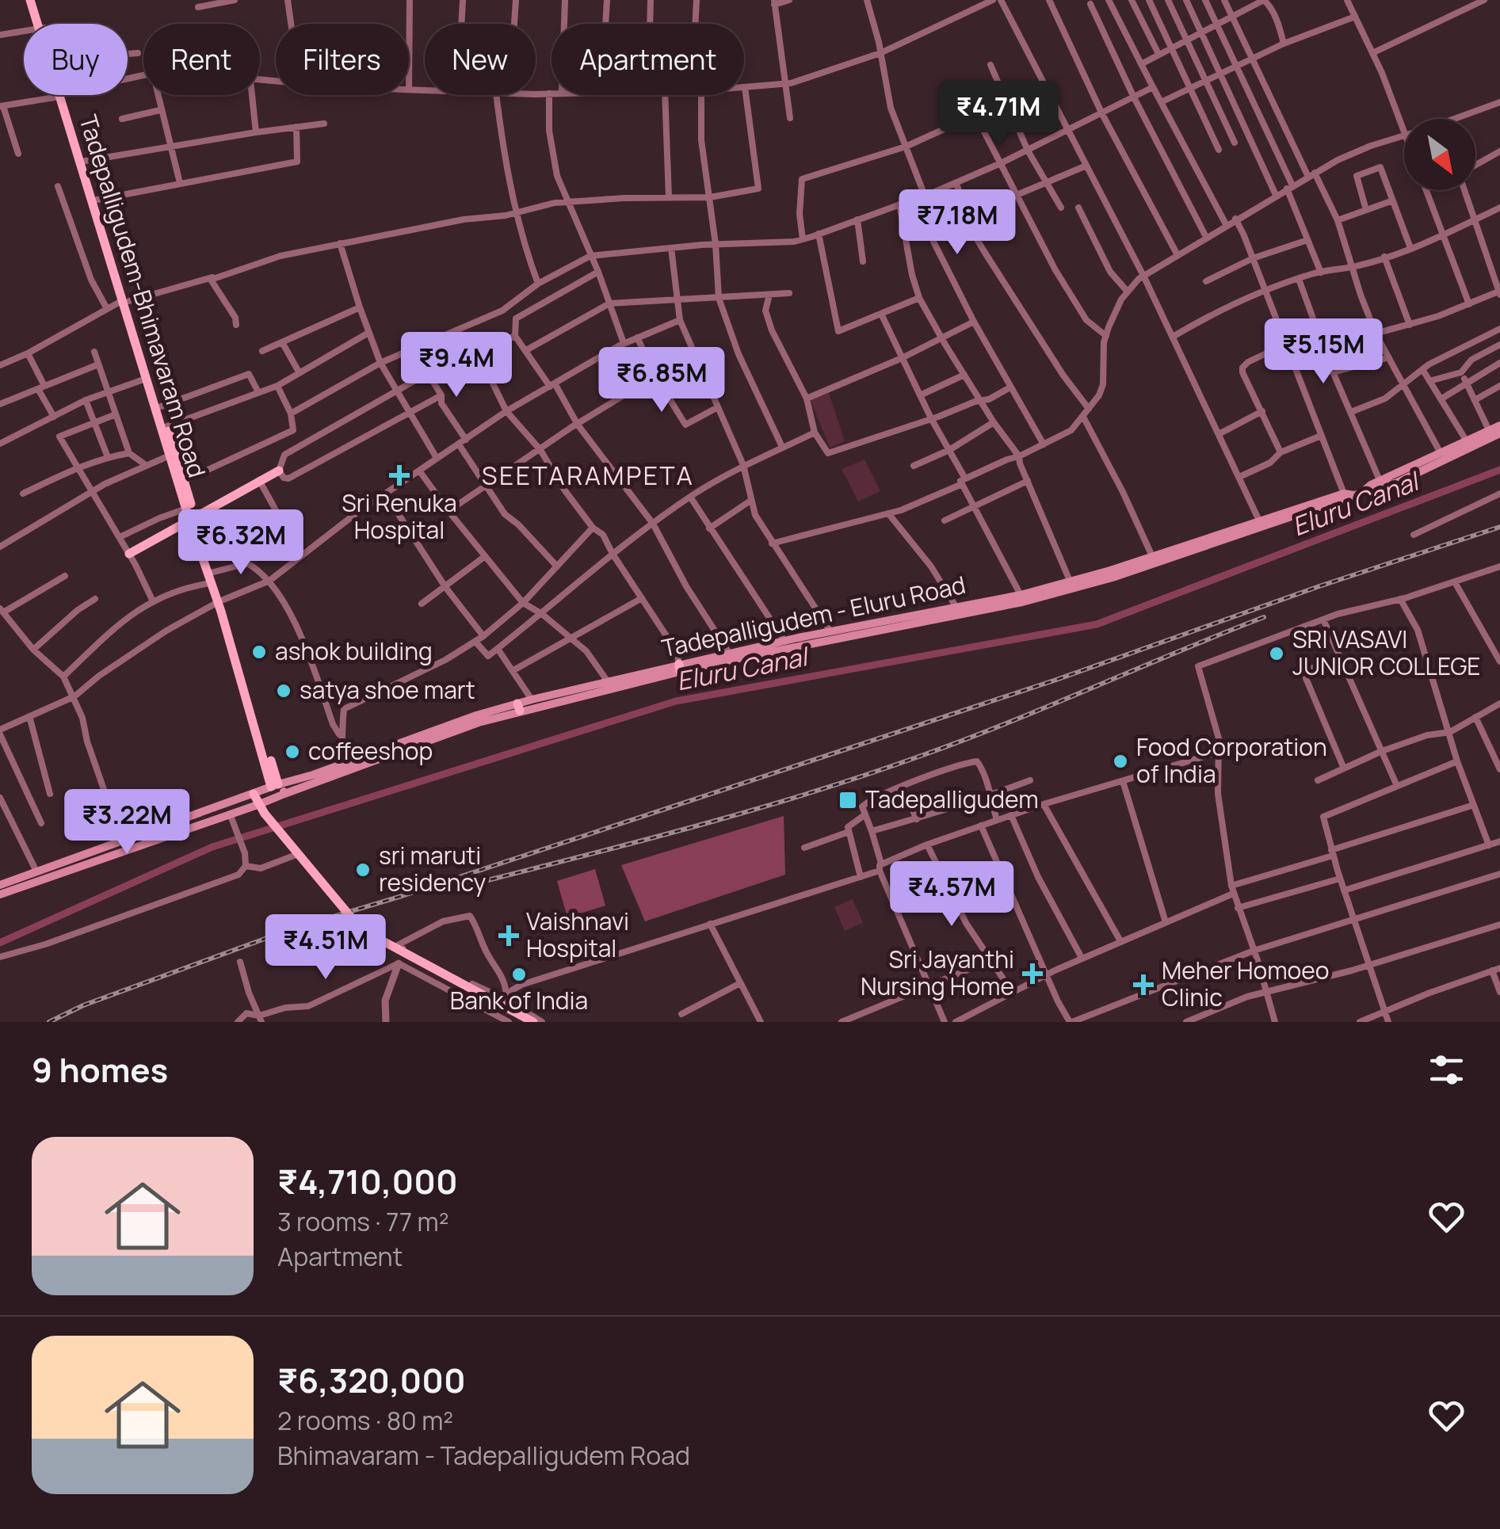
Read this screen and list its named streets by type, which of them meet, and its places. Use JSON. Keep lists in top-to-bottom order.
{
  "streets": {
    "main road": ["Tadepalligudem-Bhimavaram Road", "Tadepalligudem - Eluru Road"]
  },
  "crossings": [
    ["Tadepalligudem-Bhimavaram Road", "Tadepalligudem - Eluru Road"]
  ],
  "districts": ["SEETARAMPETA"],
  "water": ["Eluru Canal"],
  "places": {
    "health": [
      "Sri Renuka Hospital",
      "Vaishnavi Hospital",
      "Sri Jayanthi Nursing Home",
      "Meher Homoeo Clinic"
    ],
    "other": [
      "ashok building",
      "SRI VASAVI JUNIOR COLLEGE",
      "satya shoe mart",
      "coffeeshop",
      "Food Corporation of India",
      "sri maruti residency",
      "Bank of India"
    ],
    "transit": ["Tadepalligudem"]
  },
  "north": "bottom right",
  "page": {
    "chip": [
      "Buy",
      "Rent",
      "Filters",
      "New",
      "Apartment"
    ],
    "price": [
      "₹4.71M",
      "₹7.18M",
      "₹5.15M",
      "₹9.4M",
      "₹6.85M",
      "₹6.32M",
      "₹3.22M",
      "₹4.57M",
      "₹4.51M"
    ],
    "heading": "9 homes",
    "list": [
      {
        "name": "₹4,710,000",
        "note": "3 rooms · 77 m² · Apartment"
      },
      {
        "name": "₹6,320,000",
        "note": "2 rooms · 80 m² · Bhimavaram - Tadepalligudem Road"
      }
    ]
  }
}
